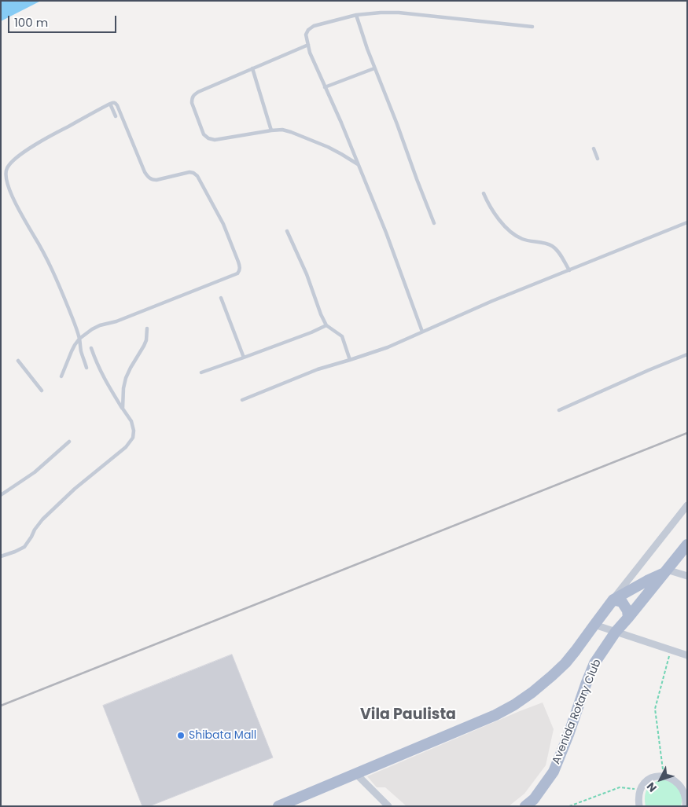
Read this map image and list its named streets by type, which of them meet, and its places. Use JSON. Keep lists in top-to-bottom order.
{
  "streets": {
    "main road": ["Avenida Rotary Club"]
  },
  "districts": ["Vila Paulista"],
  "places": ["Shibata Mall"],
  "scale_bar": "100 m",
  "north": "bottom left"
}
